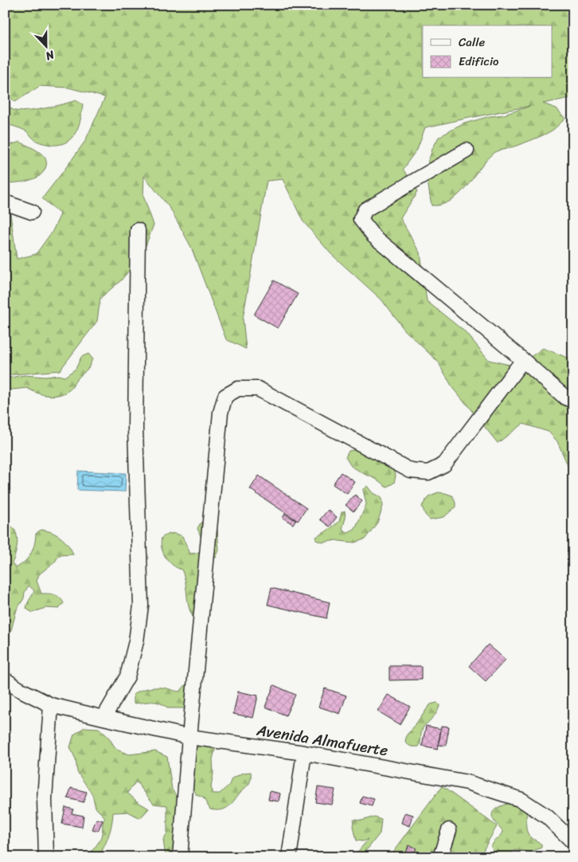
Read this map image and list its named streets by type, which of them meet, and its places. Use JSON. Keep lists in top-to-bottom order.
{
  "streets": {
    "street": ["Avenida Almafuerte"]
  },
  "legend": ["Calle", "Edificio"],
  "north": "bottom"
}
